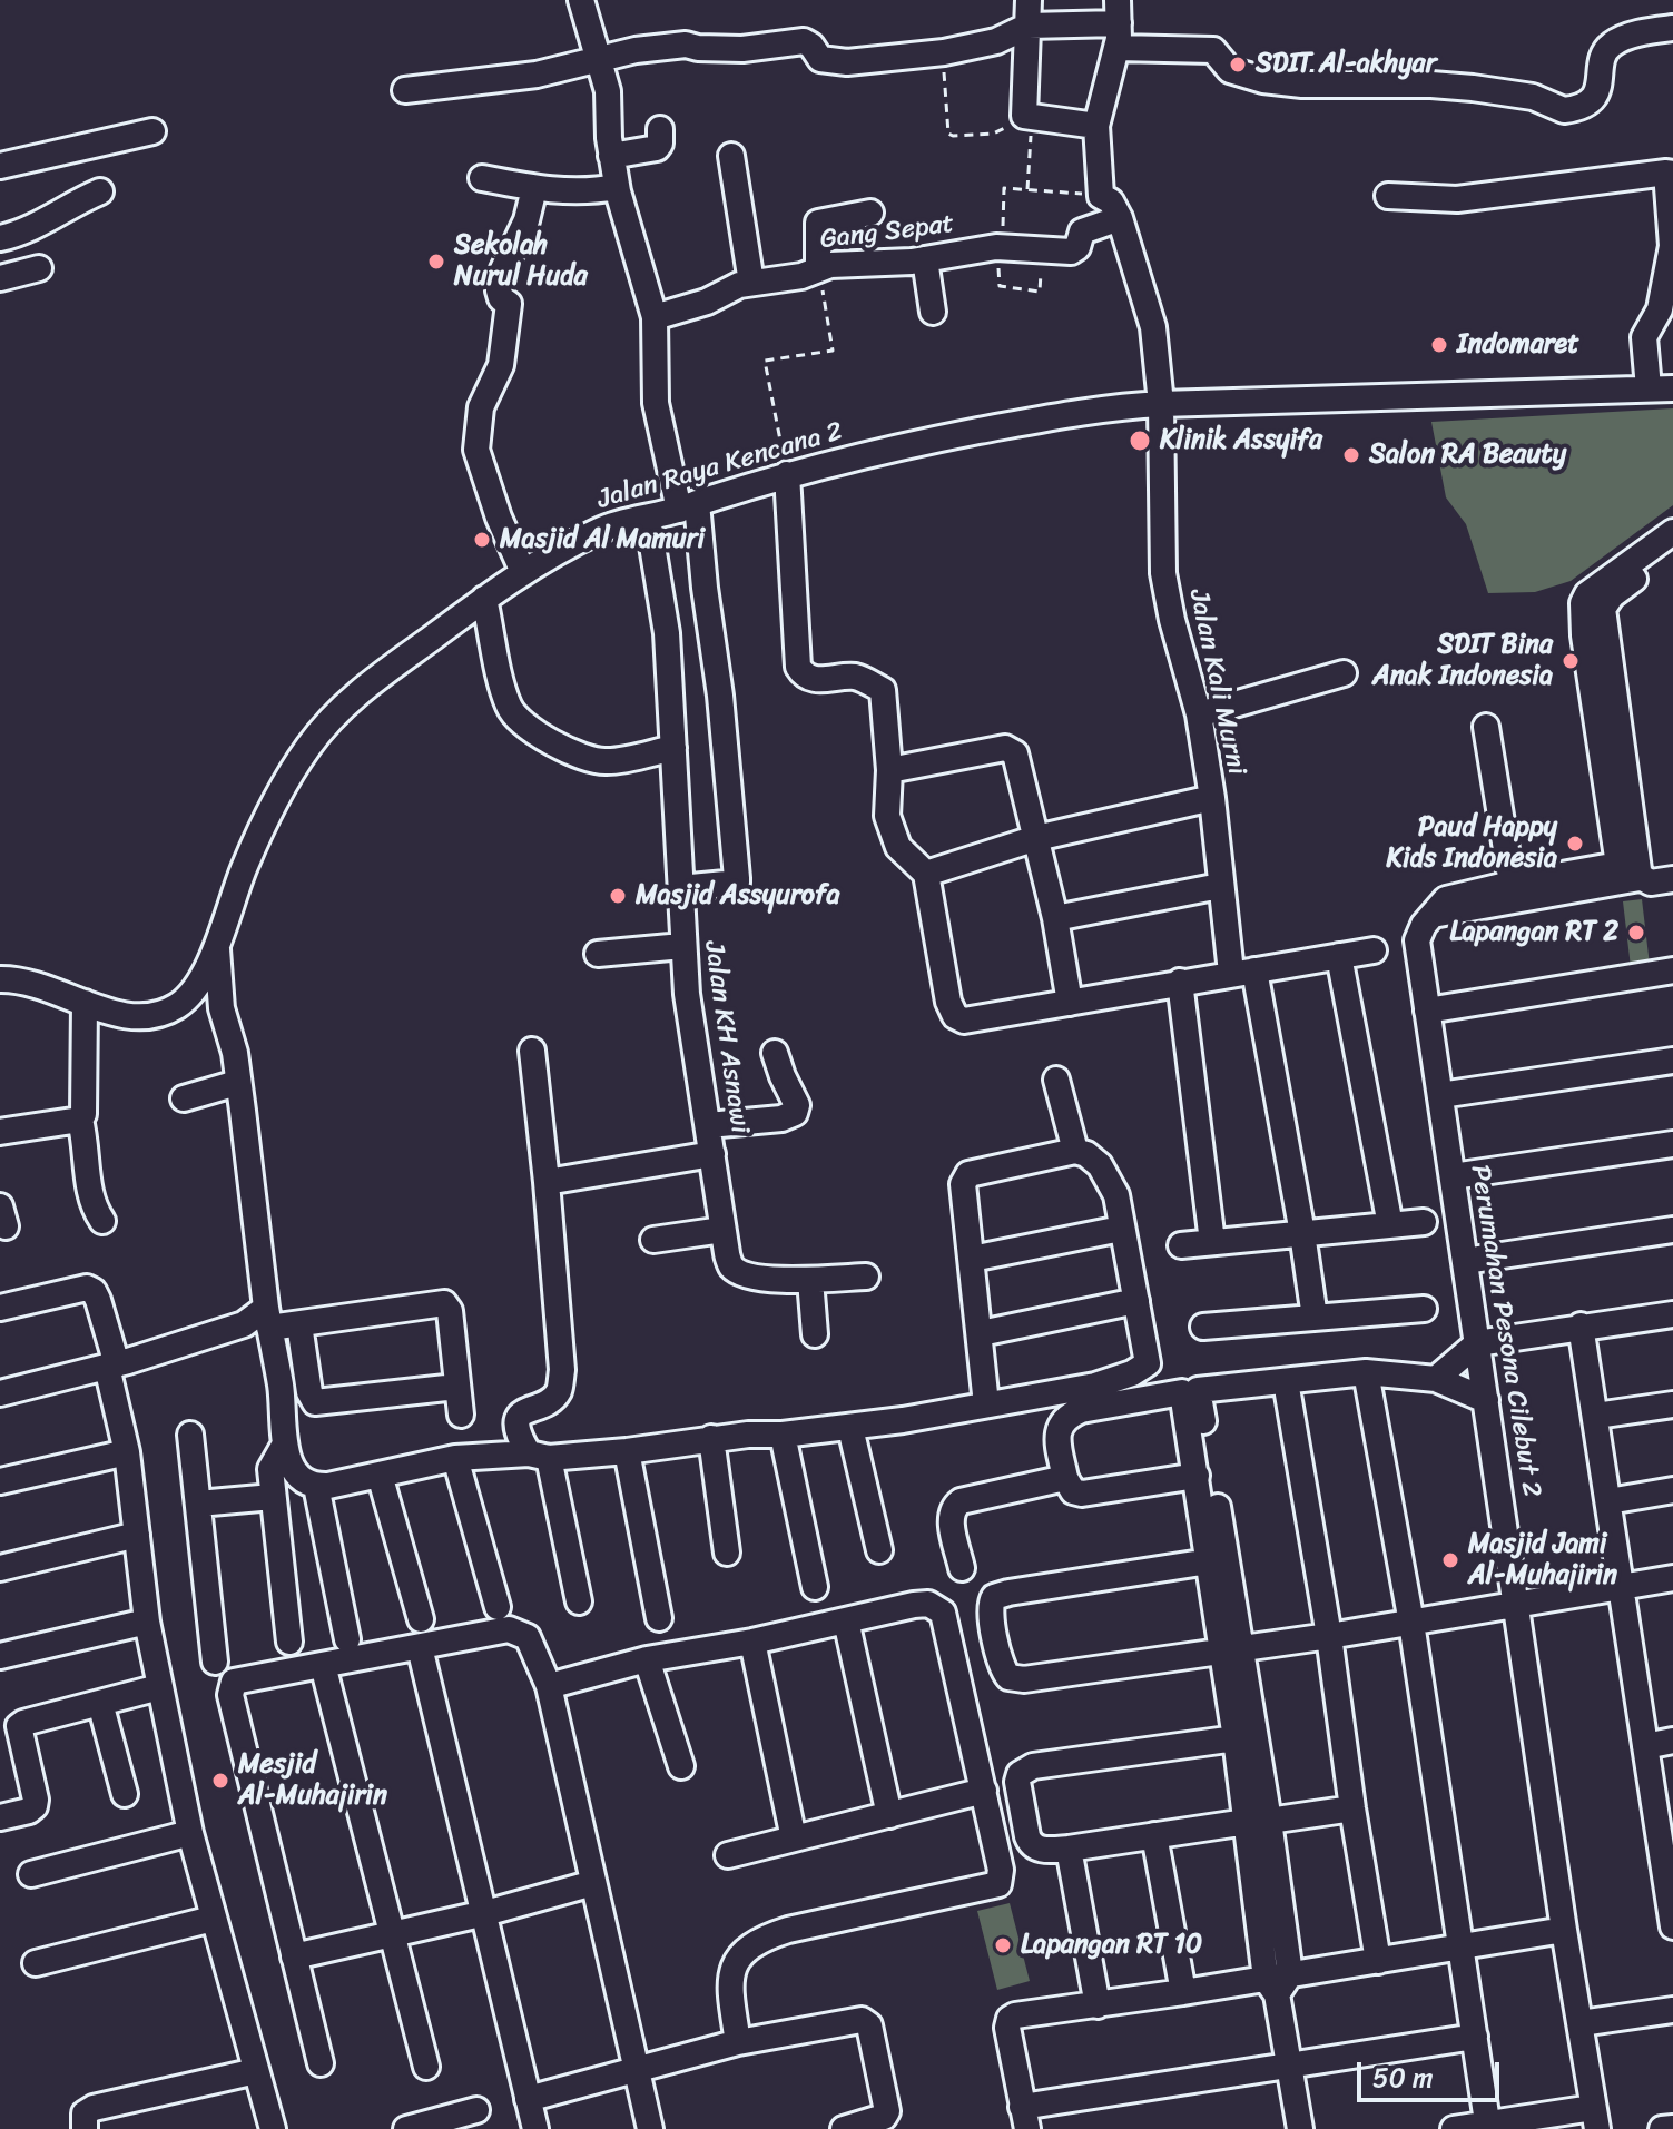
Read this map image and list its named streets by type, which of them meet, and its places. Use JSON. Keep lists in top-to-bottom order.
{
  "streets": {
    "street": [
      "Gang Sepat",
      "Jalan Raya Kencana 2",
      "Jalan Kali Murni",
      "Jalan KH Asnawi",
      "Perumahan Pesona Cilebut 2"
    ]
  },
  "crossings": [
    ["Gang Sepat", "Jalan Kali Murni"],
    ["Jalan Raya Kencana 2", "Jalan Kali Murni"],
    ["Jalan Raya Kencana 2", "Jalan KH Asnawi"]
  ],
  "places": [
    "SDIT Al-akhyar",
    "Sekolah Nurul Huda",
    "Indomaret",
    "Klinik Assyifa",
    "Salon RA Beauty",
    "Masjid Al Mamuri",
    "SDIT Bina Anak Indonesia",
    "Paud Happy Kids Indonesia",
    "Masjid Assyurofa",
    "Lapangan RT 2",
    "Masjid Jami Al-Muhajirin",
    "Mesjid Al-Muhajirin",
    "Lapangan RT 10"
  ],
  "scale_bar": "50 m"
}
